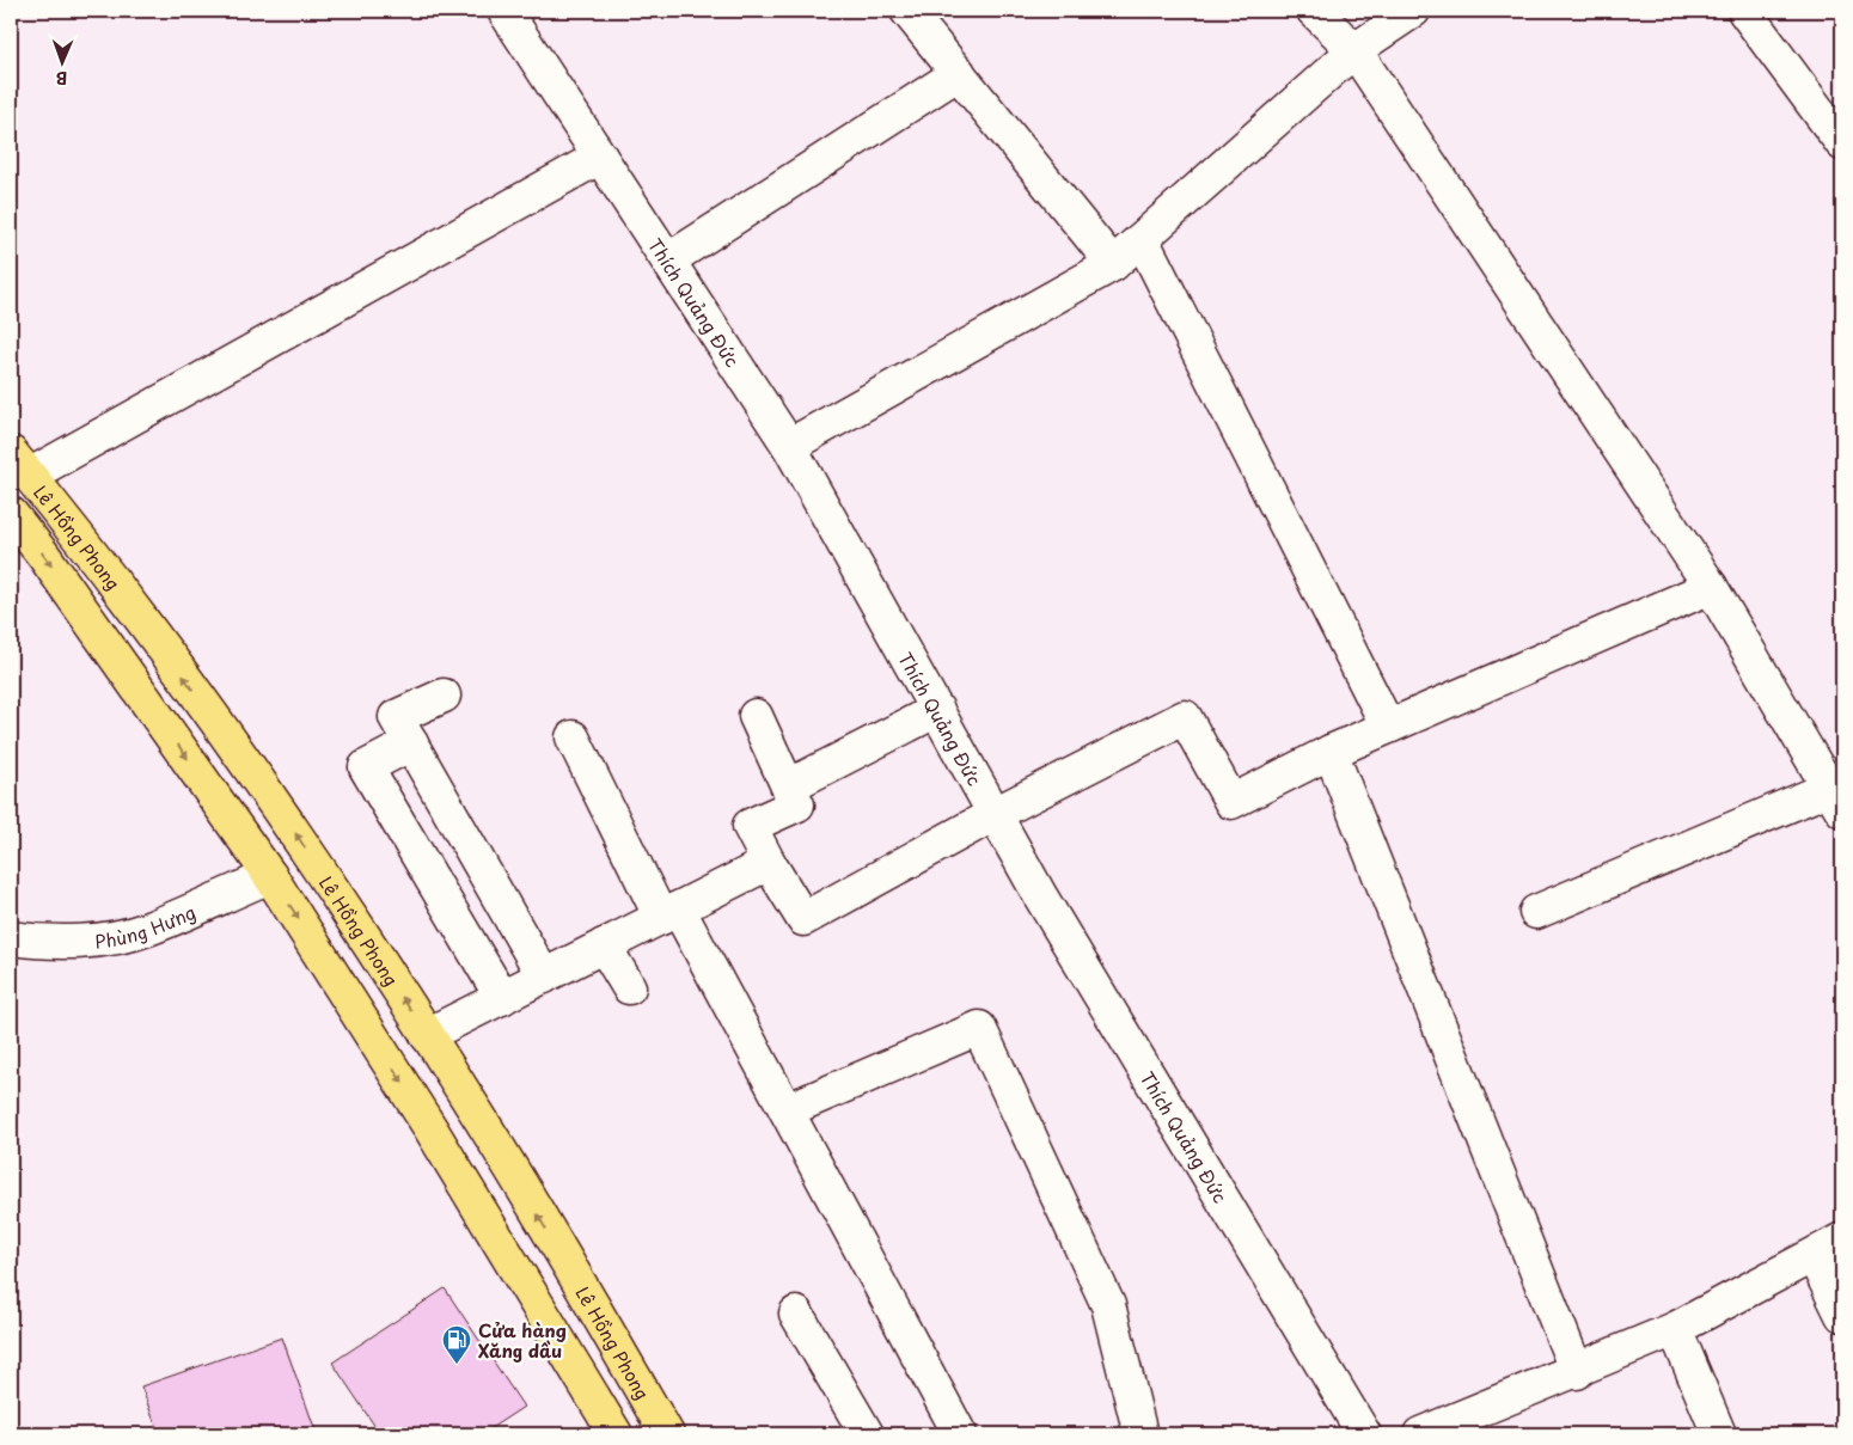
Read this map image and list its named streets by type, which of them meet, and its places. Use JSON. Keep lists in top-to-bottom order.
{
  "streets": {
    "main road": ["Lê Hồng Phong"],
    "street": ["Thích Quảng Đức", "Phùng Hưng"]
  },
  "places": {
    "fuel station": ["Cửa hàng Xăng dầu"]
  },
  "north": "bottom"
}
